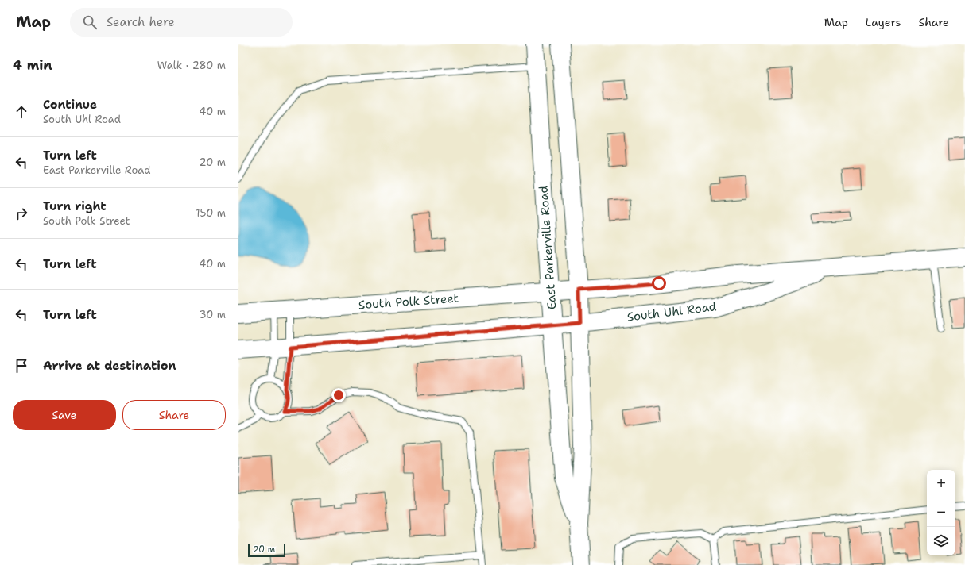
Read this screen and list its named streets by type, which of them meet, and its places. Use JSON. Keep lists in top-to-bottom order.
{
  "streets": {
    "main road": ["East Parkerville Road", "South Polk Street", "South Uhl Road"]
  },
  "crossings": [
    ["East Parkerville Road", "South Polk Street"],
    ["East Parkerville Road", "South Uhl Road"],
    ["South Polk Street", "South Uhl Road"]
  ],
  "scale_bar": "20 m",
  "page": {
    "header": "Map",
    "search": "Search here",
    "nav": ["Map", "Layers", "Share"],
    "heading": ["4 min", "Walk · 280 m"],
    "list": [
      ["Continue", "South Uhl Road", "40 m"],
      ["Turn left", "East Parkerville Road", "20 m"],
      ["Turn right", "South Polk Street", "150 m"],
      ["Turn left", "40 m"],
      ["Turn left", "30 m"],
      "Arrive at destination"
    ],
    "buttons": ["Save", "Share"],
    "map_buttons": ["+", "−"],
    "scale": "20 m"
  }
}
